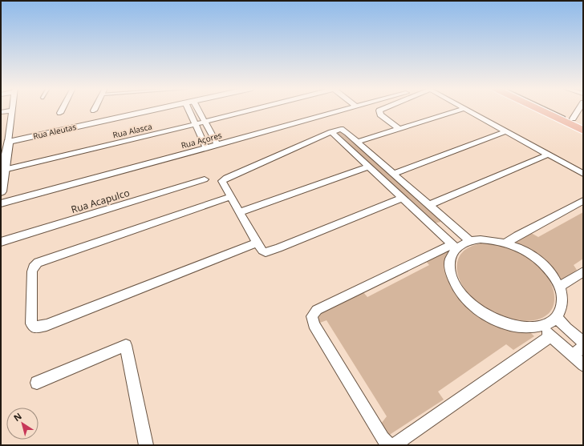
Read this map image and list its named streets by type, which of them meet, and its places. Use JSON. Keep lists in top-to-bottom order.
{
  "streets": {
    "street": [
      "Rua Alasca",
      "Rua Aleutas",
      "Rua Açores",
      "Rua Acapulco"
    ]
  },
  "north": "top left"
}
